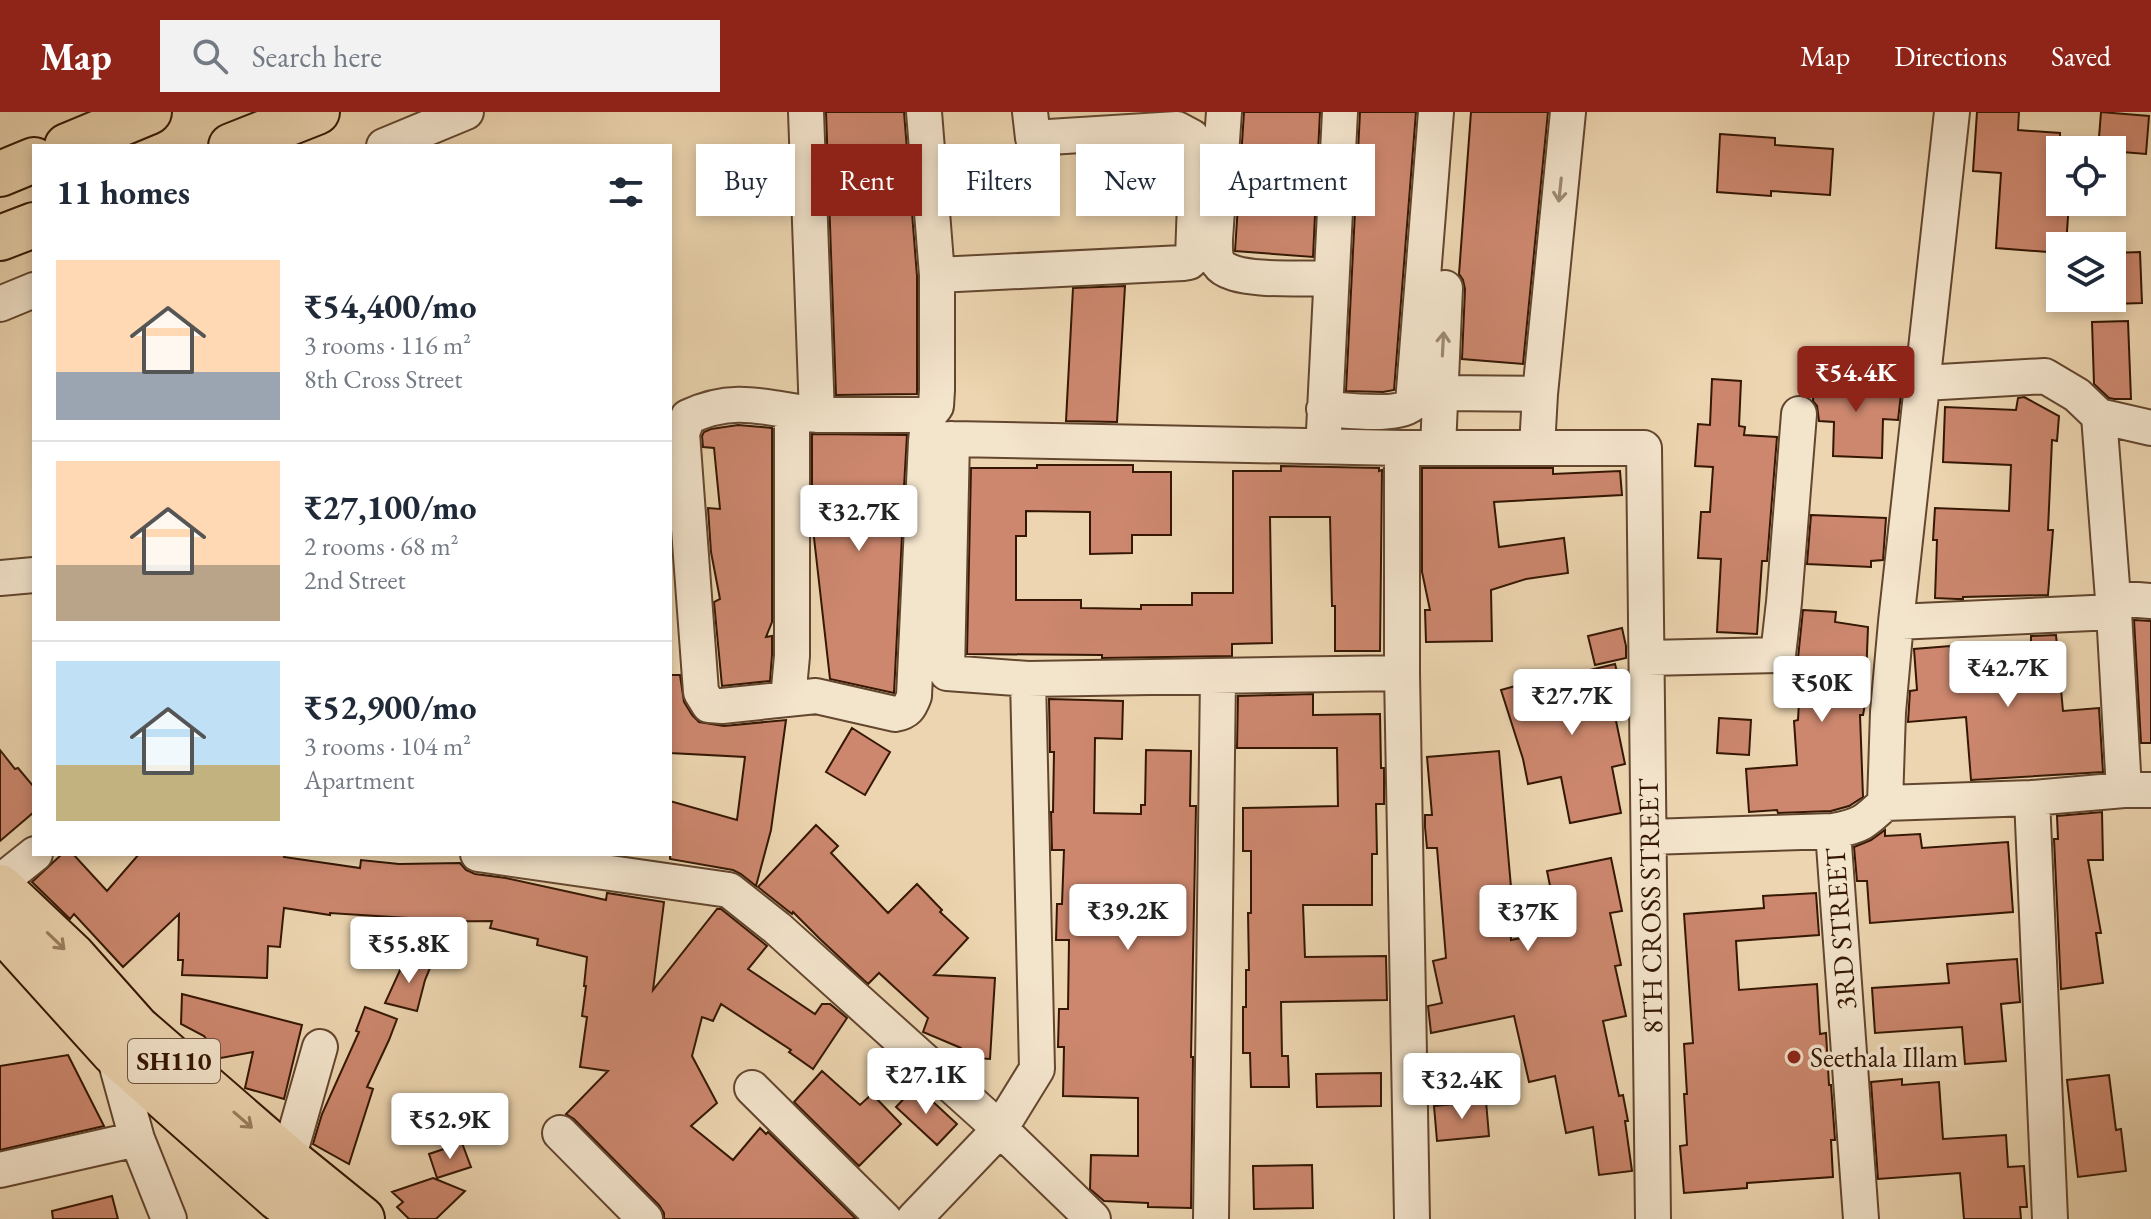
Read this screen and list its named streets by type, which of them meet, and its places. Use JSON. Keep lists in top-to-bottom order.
{
  "streets": {
    "main road": ["SH110"],
    "street": ["8TH CROSS STREET", "3RD STREET"]
  },
  "places": ["Seethala Illam"],
  "page": {
    "header": "Map",
    "search": "Search here",
    "nav": ["Map", "Directions", "Saved"],
    "chip": [
      "Buy",
      "Rent",
      "Filters",
      "New",
      "Apartment"
    ],
    "heading": "11 homes",
    "list": [
      {
        "name": "₹54,400/mo",
        "note": "3 rooms · 116 m² · 8th Cross Street"
      },
      {
        "name": "₹27,100/mo",
        "note": "2 rooms · 68 m² · 2nd Street"
      },
      {
        "name": "₹52,900/mo",
        "note": "3 rooms · 104 m² · Apartment"
      }
    ],
    "price": [
      "₹54.4K",
      "₹32.7K",
      "₹42.7K",
      "₹50K",
      "₹27.7K",
      "₹39.2K",
      "₹37K",
      "₹55.8K",
      "₹27.1K",
      "₹32.4K",
      "₹52.9K"
    ]
  }
}
